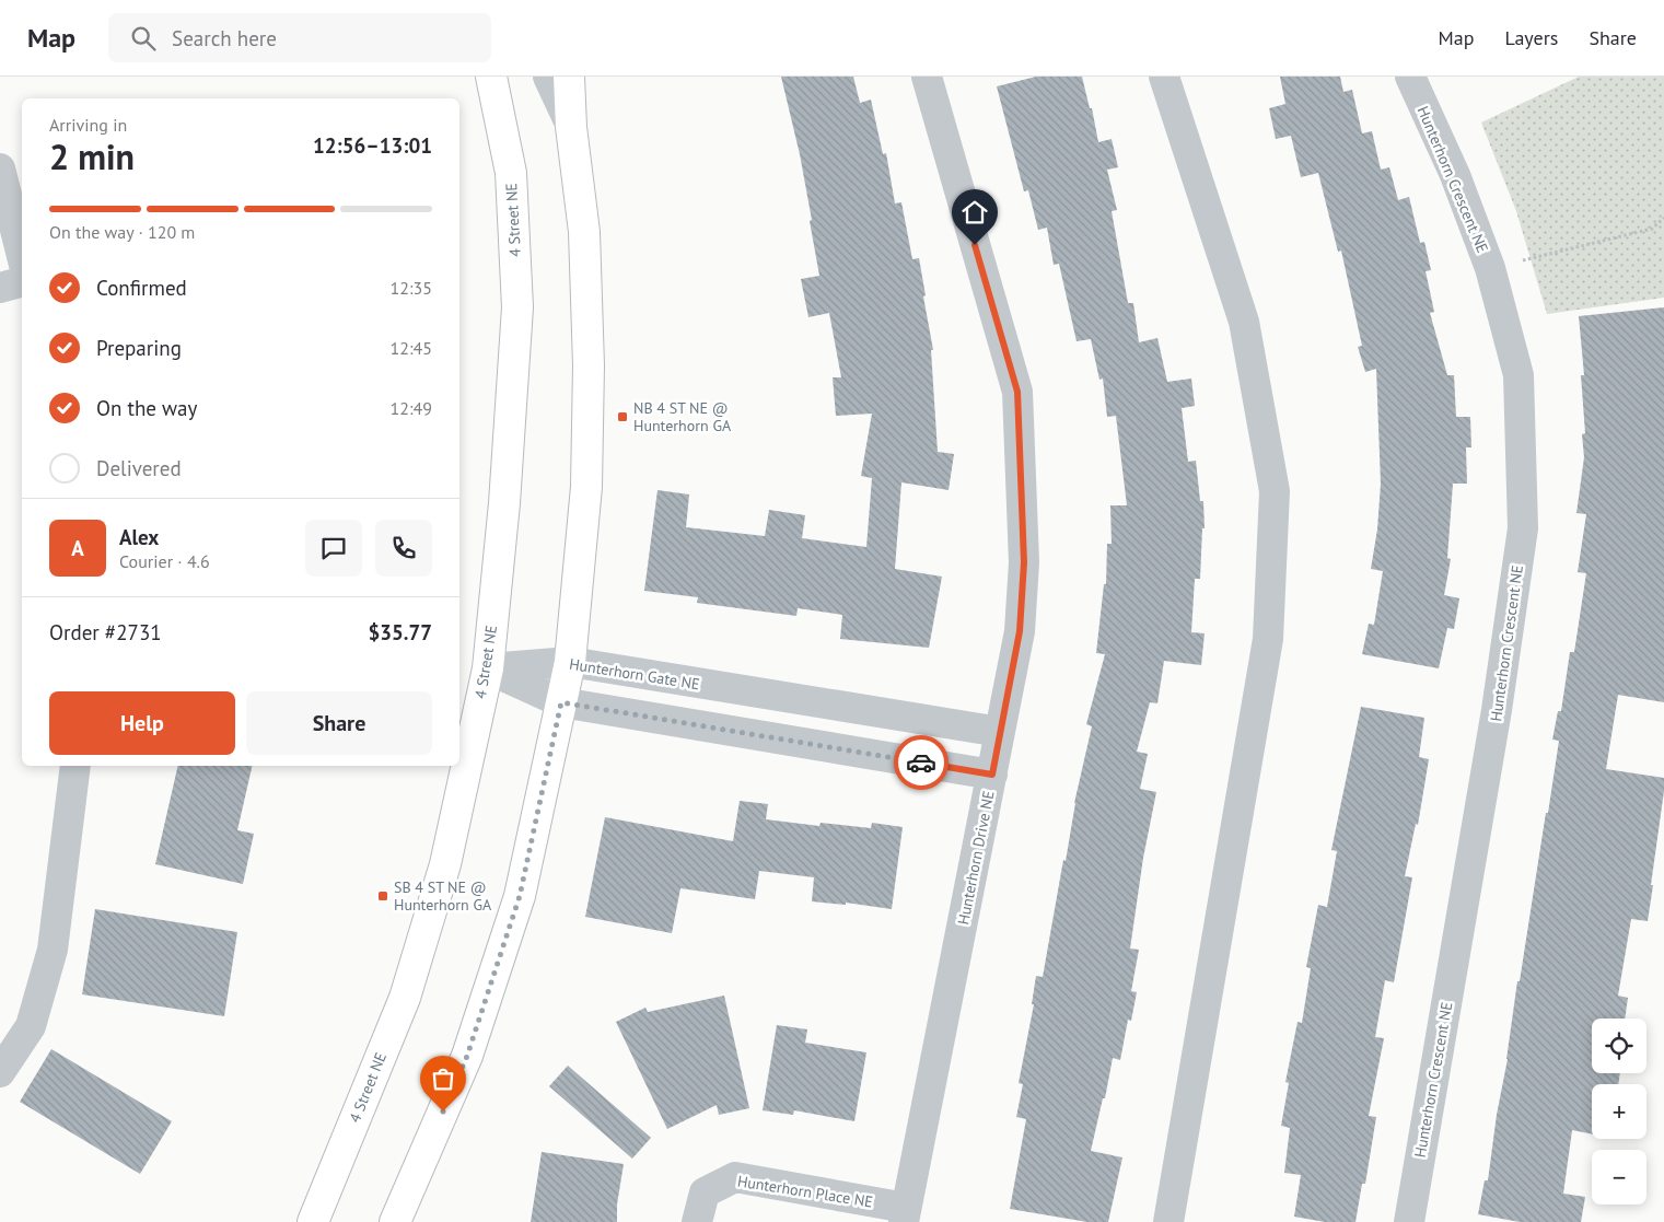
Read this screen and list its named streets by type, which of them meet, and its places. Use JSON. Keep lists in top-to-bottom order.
{
  "streets": {
    "main road": ["4 Street NE"],
    "street": [
      "Hunterhorn Crescent NE",
      "Hunterhorn Gate NE",
      "Hunterhorn Drive NE",
      "Hunterhorn Place NE"
    ]
  },
  "crossings": [
    ["4 Street NE", "Hunterhorn Gate NE"],
    ["Hunterhorn Gate NE", "Hunterhorn Drive NE"],
    ["Hunterhorn Drive NE", "Hunterhorn Place NE"]
  ],
  "places": {
    "transit": ["NB 4 ST NE @ Hunterhorn GA", "SB 4 ST NE @ Hunterhorn GA"]
  },
  "page": {
    "header": "Map",
    "search": "Search here",
    "nav": ["Map", "Layers", "Share"],
    "heading": ["2 min", "Arriving in", "12:56–13:01"],
    "panel": [
      "Alex",
      "Courier · 4.6",
      "Order #2731",
      "$35.77"
    ],
    "bar": "On the way · 120 m",
    "list": [
      ["Confirmed", "12:35"],
      ["Preparing", "12:45"],
      ["On the way", "12:49"],
      "Delivered"
    ],
    "round": "A",
    "buttons": ["Help", "Share"],
    "map_buttons": ["+", "−"]
  }
}
